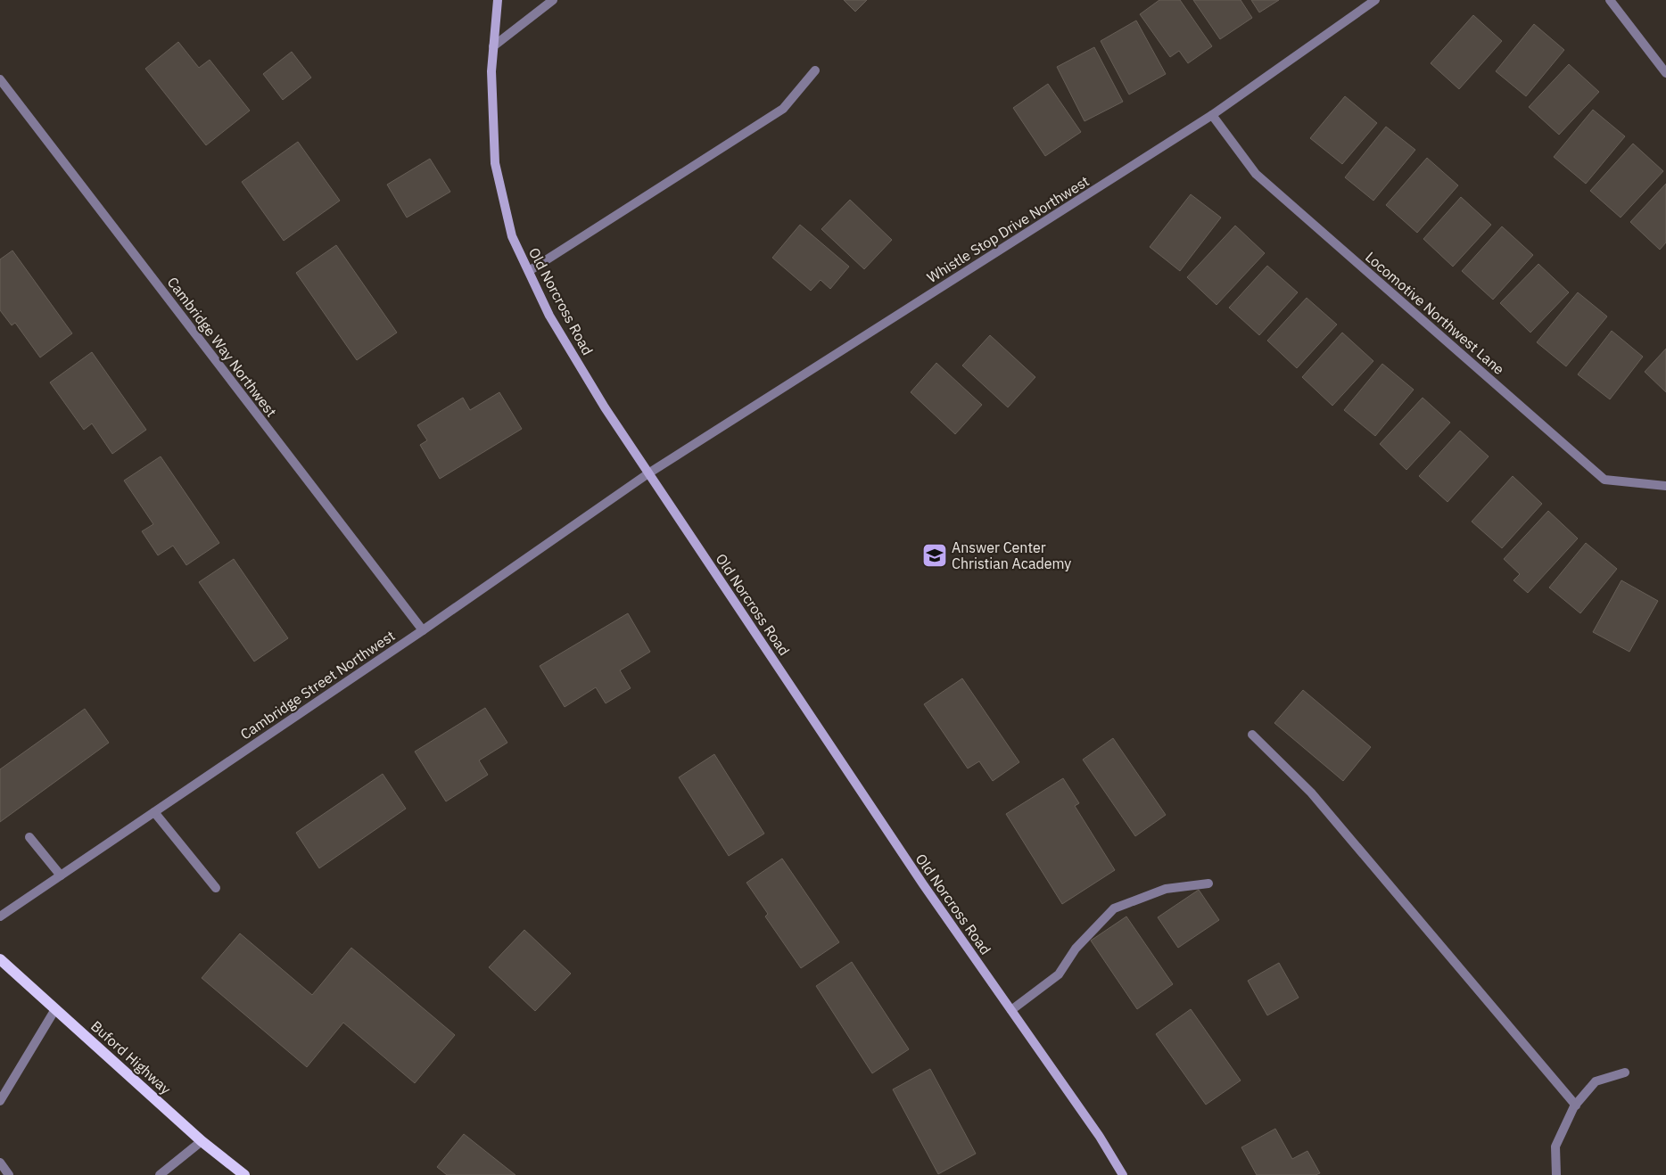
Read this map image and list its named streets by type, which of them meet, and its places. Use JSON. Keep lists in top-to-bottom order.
{
  "streets": {
    "main road": ["Buford Highway"],
    "street": [
      "Whistle Stop Drive Northwest",
      "Old Norcross Road",
      "Locomotive Northwest Lane",
      "Cambridge Way Northwest",
      "Cambridge Street Northwest"
    ]
  },
  "crossings": [
    ["Whistle Stop Drive Northwest", "Old Norcross Road"],
    ["Whistle Stop Drive Northwest", "Locomotive Northwest Lane"],
    ["Whistle Stop Drive Northwest", "Cambridge Street Northwest"],
    ["Old Norcross Road", "Cambridge Street Northwest"],
    ["Cambridge Way Northwest", "Cambridge Street Northwest"]
  ],
  "places": {
    "school or university": ["Answer Center Christian Academy"]
  }
}
